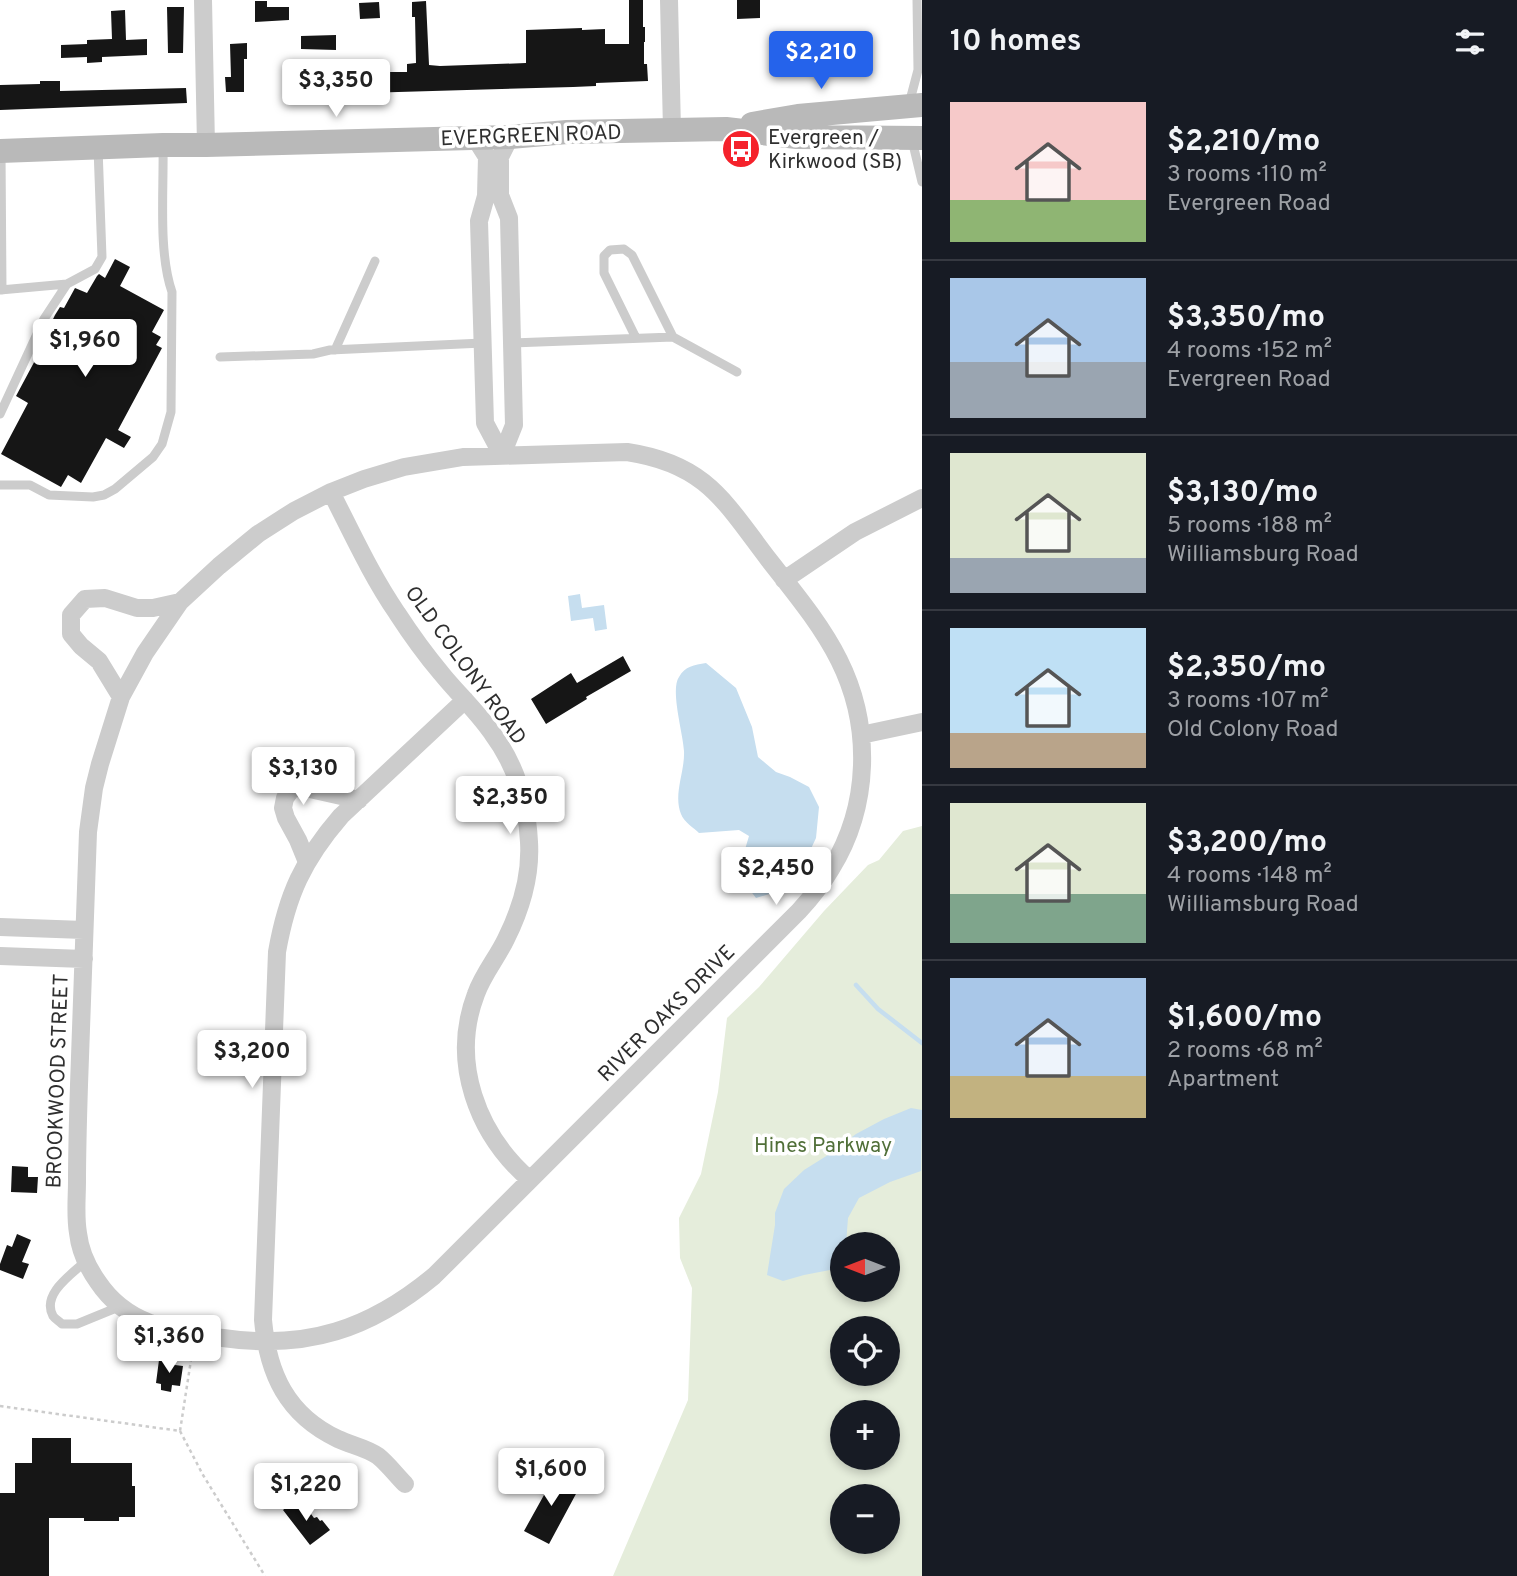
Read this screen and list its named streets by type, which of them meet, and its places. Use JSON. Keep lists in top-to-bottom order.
{
  "streets": {
    "street": [
      "EVERGREEN ROAD",
      "OLD COLONY ROAD",
      "RIVER OAKS DRIVE",
      "BROOKWOOD STREET"
    ]
  },
  "crossings": [
    ["OLD COLONY ROAD", "RIVER OAKS DRIVE"],
    ["OLD COLONY ROAD", "BROOKWOOD STREET"],
    ["RIVER OAKS DRIVE", "BROOKWOOD STREET"]
  ],
  "parks": ["Hines Parkway"],
  "places": {
    "bus stop": ["Evergreen / Kirkwood (SB)"]
  },
  "north": "left",
  "page": {
    "heading": "10 homes",
    "price": [
      "$2,210",
      "$3,350",
      "$1,960",
      "$3,130",
      "$2,350",
      "$2,450",
      "$3,200",
      "$1,360",
      "$1,600",
      "$1,220"
    ],
    "list": [
      {
        "name": "$2,210/mo",
        "note": "3 rooms · 110 m² · Evergreen Road"
      },
      {
        "name": "$3,350/mo",
        "note": "4 rooms · 152 m² · Evergreen Road"
      },
      {
        "name": "$3,130/mo",
        "note": "5 rooms · 188 m² · Williamsburg Road"
      },
      {
        "name": "$2,350/mo",
        "note": "3 rooms · 107 m² · Old Colony Road"
      },
      {
        "name": "$3,200/mo",
        "note": "4 rooms · 148 m² · Williamsburg Road"
      },
      {
        "name": "$1,600/mo",
        "note": "2 rooms · 68 m² · Apartment"
      }
    ],
    "map_buttons": ["+", "−"]
  }
}
